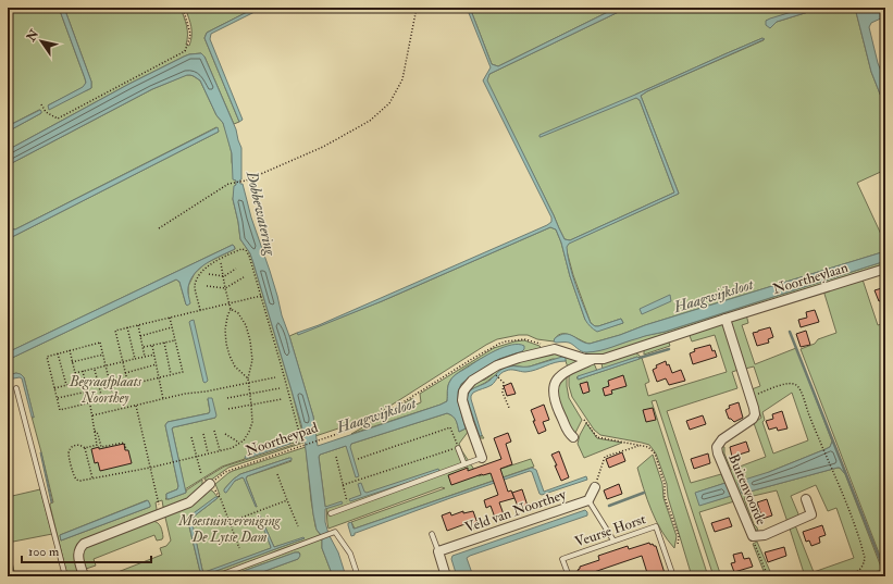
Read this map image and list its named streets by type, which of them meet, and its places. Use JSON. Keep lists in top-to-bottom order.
{
  "streets": {
    "street": ["Noortheylaan", "Buitenvoorde", "Veld van Noorthey"],
    "lane": ["Veurse Horst"],
    "path": ["Noortheypad"]
  },
  "crossings": [
    ["Noortheylaan", "Buitenvoorde"]
  ],
  "water": ["Dobbewatering", "Haagwijksloot"],
  "parks": ["Begraafplaats Noorthey", "Moestuinvereniging De Lytse Dam"],
  "scale_bar": "100 m",
  "north": "top left"
}
